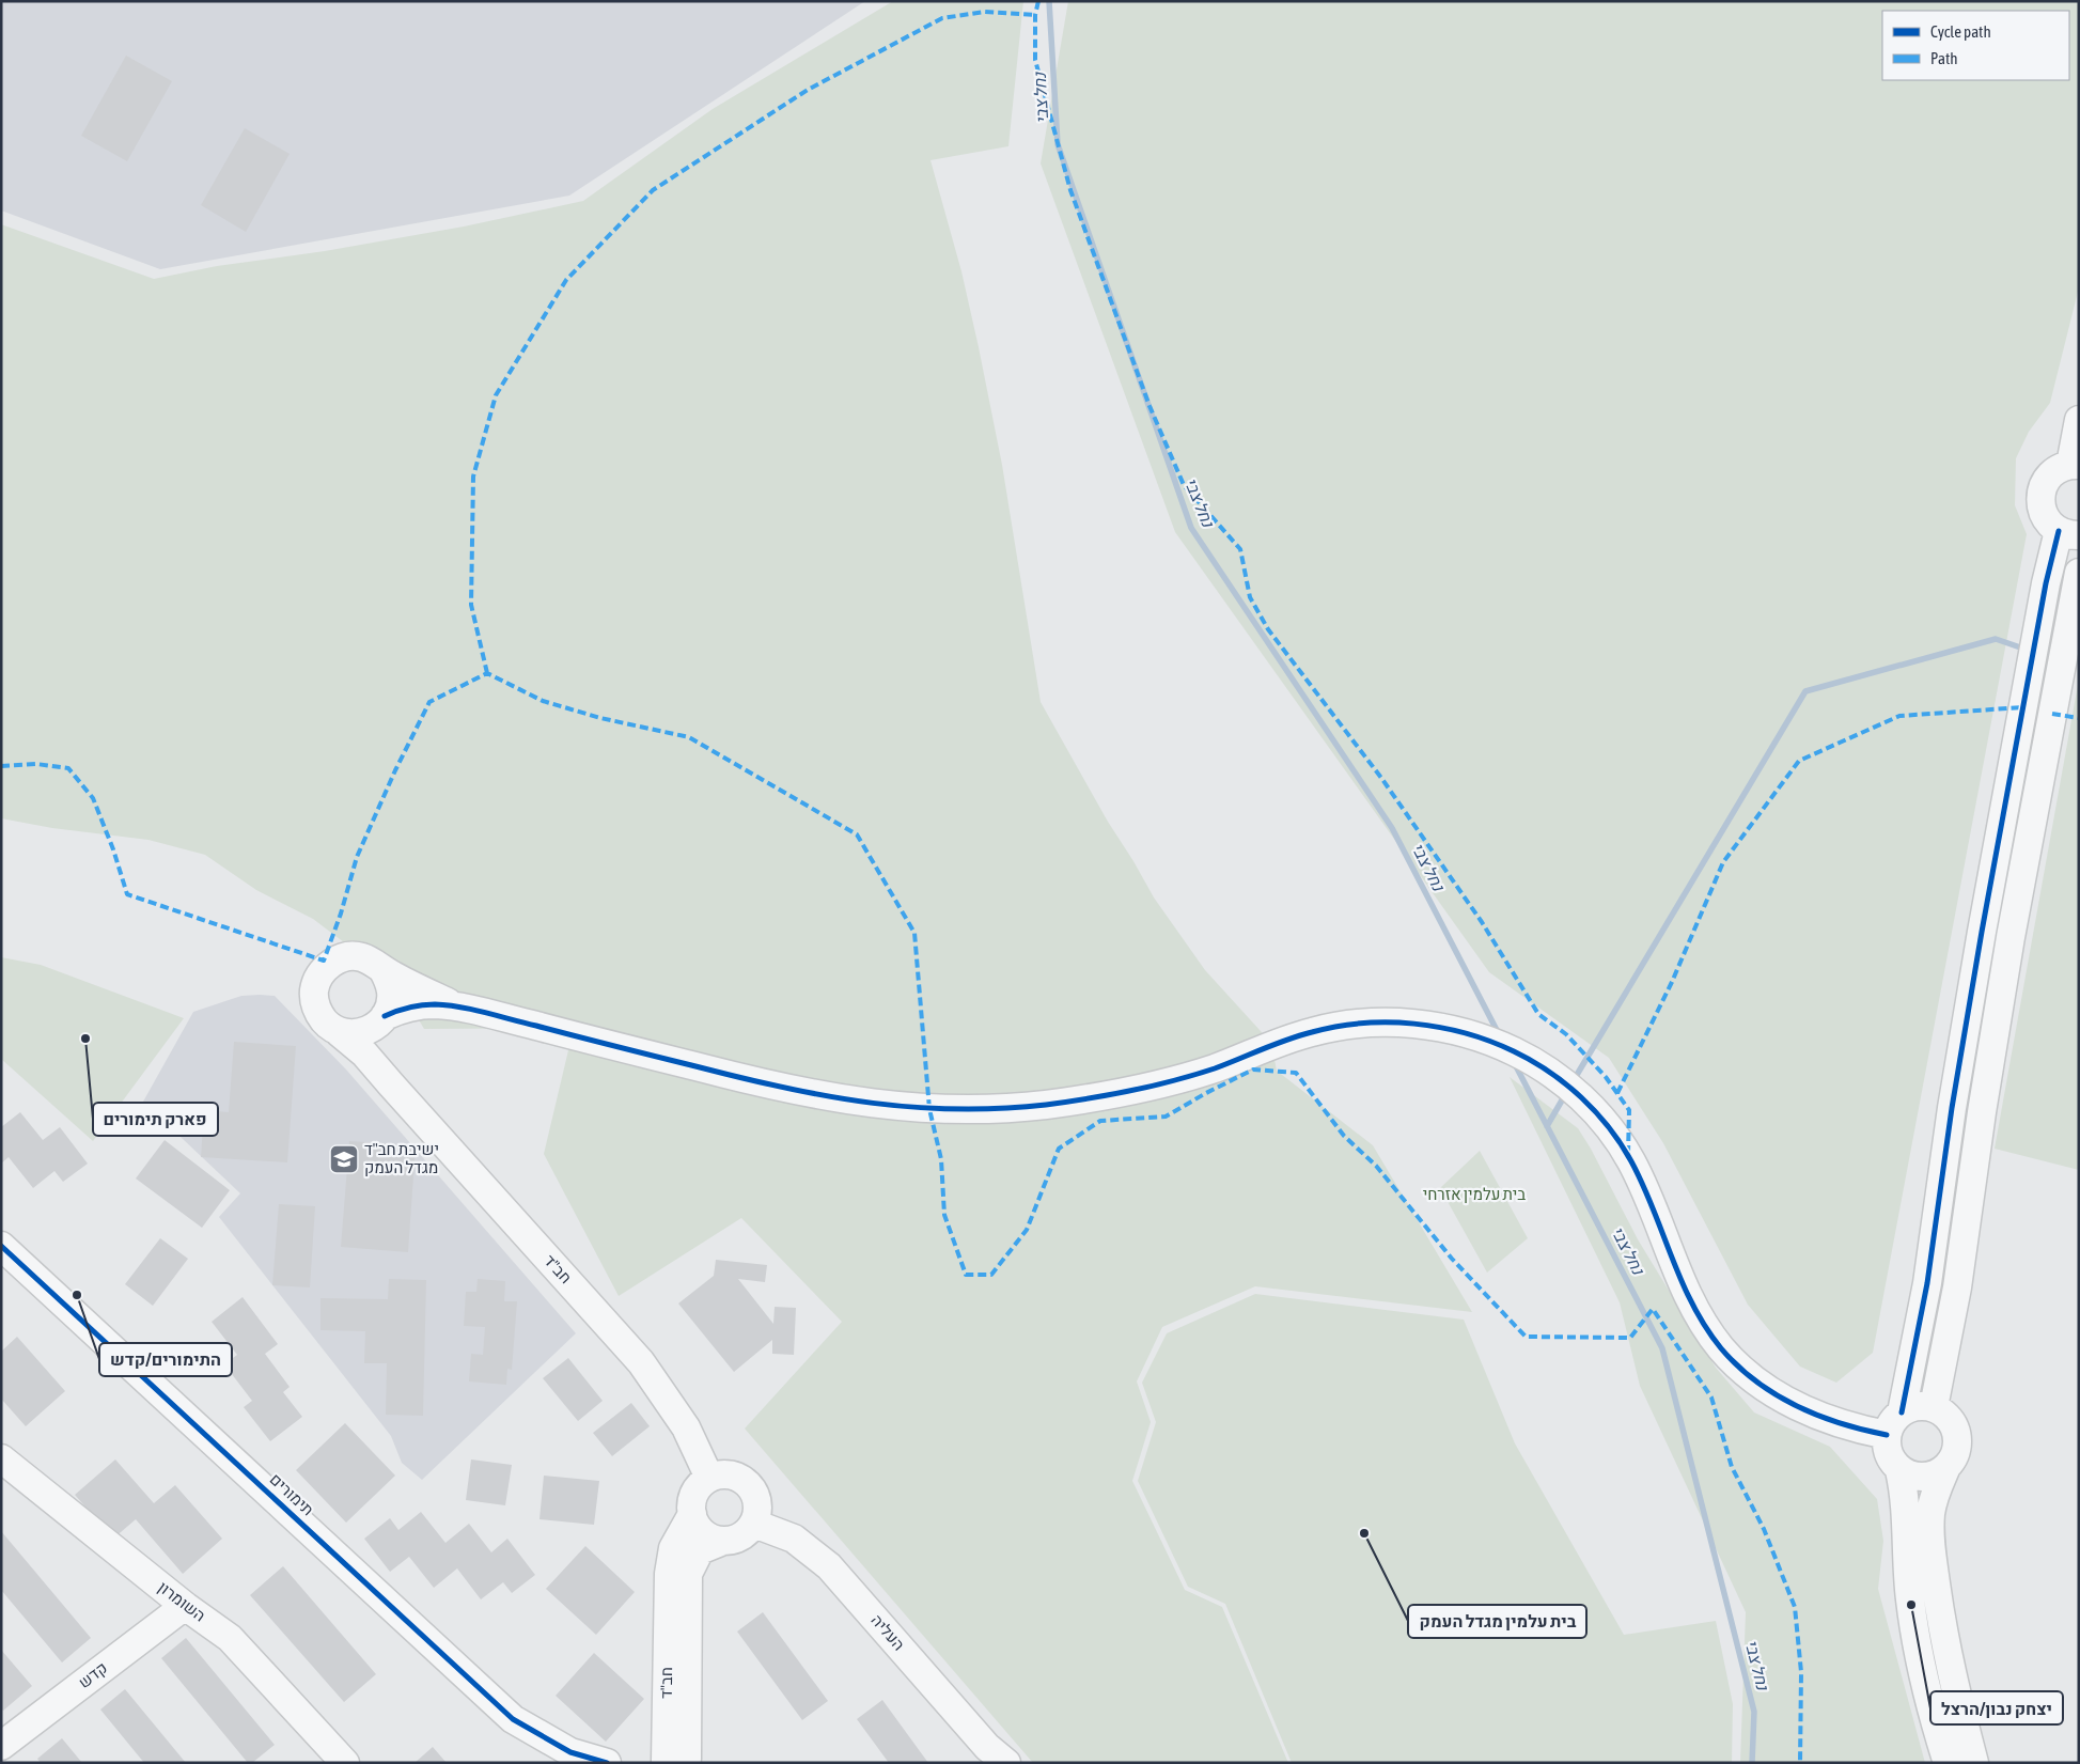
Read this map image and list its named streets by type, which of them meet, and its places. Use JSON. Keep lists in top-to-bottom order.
{
  "streets": {
    "street": [
      "חב\"ד",
      "תימורים",
      "השומרון",
      "העליה",
      "קדש"
    ]
  },
  "crossings": [
    ["חב\"ד", "העליה"],
    ["השומרון", "קדש"]
  ],
  "water": ["נחל צבי"],
  "parks": ["בית עלמין אזרחי"],
  "places": {
    "other": [
      "פארק תימורים",
      "התימורים/קדש",
      "בית עלמין מגדל העמק",
      "יצחק נבון/הרצל"
    ],
    "school or university": ["ישיבת חב\"ד מגדל העמק"]
  },
  "legend": ["Cycle path", "Path"]
}
